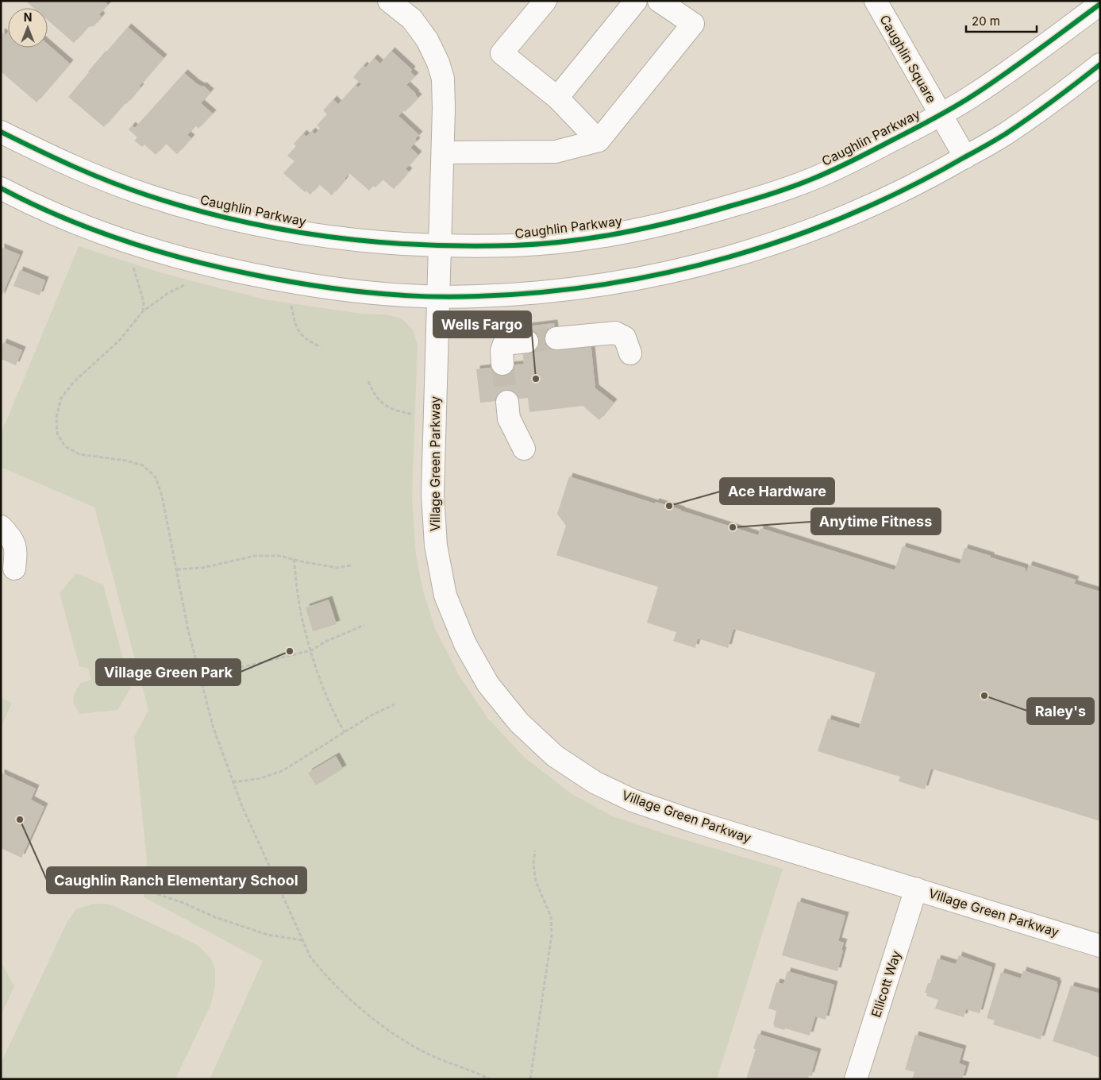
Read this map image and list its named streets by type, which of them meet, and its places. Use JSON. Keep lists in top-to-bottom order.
{
  "streets": {
    "street": [
      "Caughlin Square",
      "Caughlin Parkway",
      "Village Green Parkway",
      "Ellicott Way"
    ]
  },
  "crossings": [
    ["Caughlin Square", "Caughlin Parkway"],
    ["Caughlin Parkway", "Village Green Parkway"],
    ["Village Green Parkway", "Ellicott Way"]
  ],
  "places": [
    "Wells Fargo",
    "Ace Hardware",
    "Anytime Fitness",
    "Village Green Park",
    "Raley's",
    "Caughlin Ranch Elementary School"
  ],
  "scale_bar": "20 m",
  "north": "top"
}
